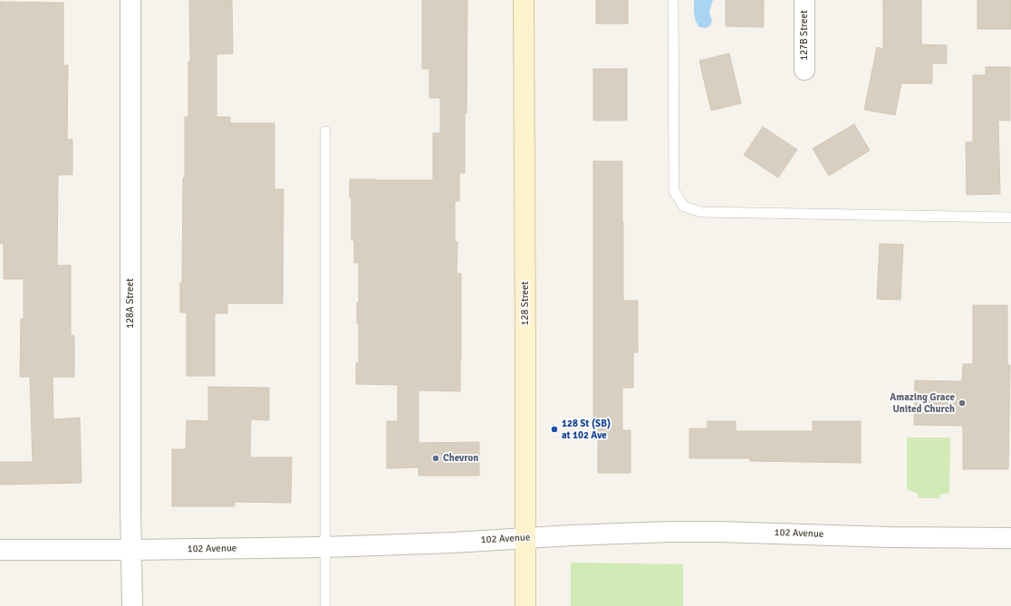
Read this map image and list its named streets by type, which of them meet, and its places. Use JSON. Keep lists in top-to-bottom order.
{
  "streets": {
    "main road": ["128 Street"],
    "street": ["127B Street", "128A Street", "102 Avenue"]
  },
  "crossings": [
    ["128A Street", "102 Avenue"],
    ["128 Street", "102 Avenue"]
  ],
  "places": ["Amazing Grace United Church", "128 St (SB) at 102 Ave", "Chevron"]
}
